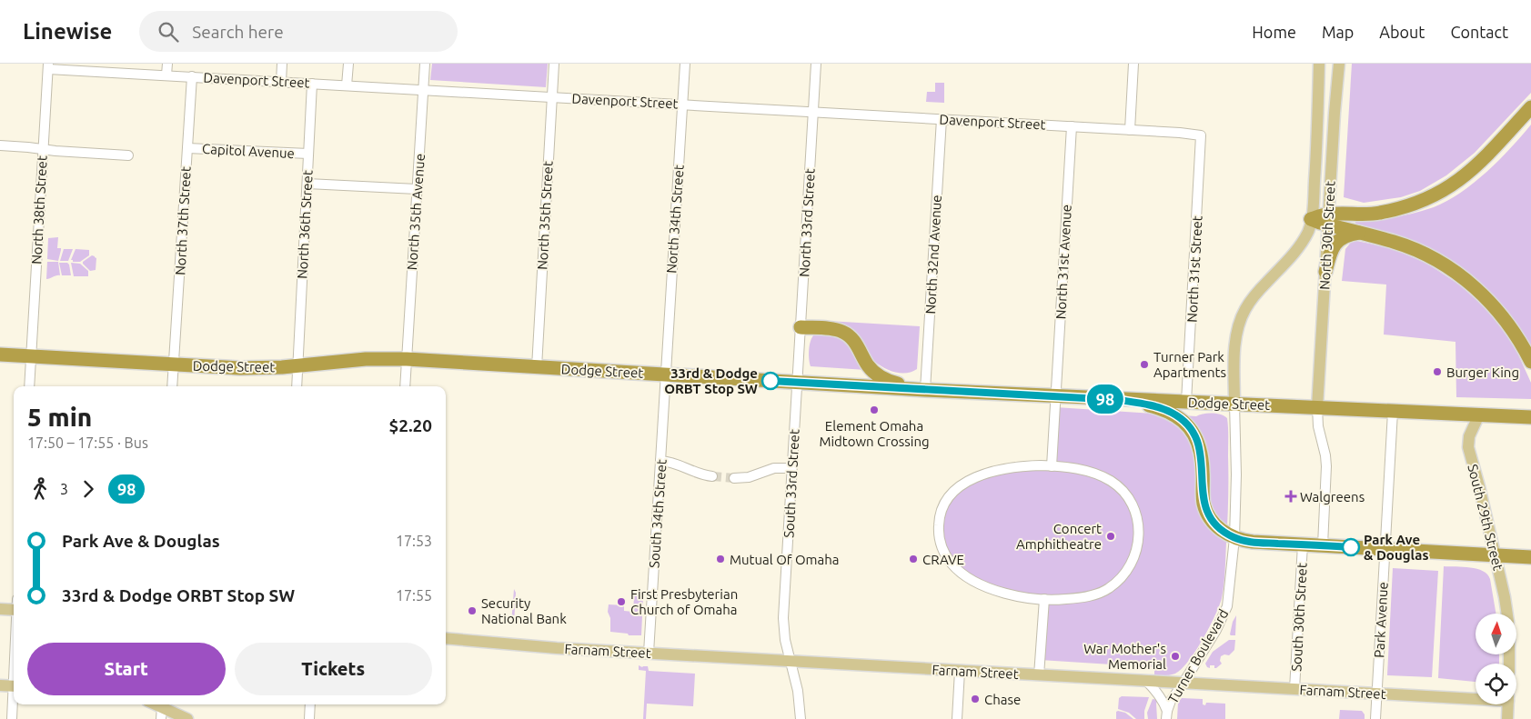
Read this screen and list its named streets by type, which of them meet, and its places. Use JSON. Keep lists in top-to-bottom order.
{
  "streets": {
    "highway": ["Dodge Street"],
    "main road": ["North 30th Street", "South 29th Street", "Farnam Street"],
    "street": [
      "Davenport Street",
      "Capitol Avenue",
      "North 38th Street",
      "North 35th Avenue",
      "North 35th Street",
      "North 34th Street",
      "North 37th Street",
      "North 33rd Street",
      "North 36th Street",
      "North 32nd Avenue",
      "North 31st Avenue",
      "North 31st Street",
      "South 33rd Street",
      "South 34th Street",
      "South 30th Street",
      "Park Avenue",
      "Turner Boulevard"
    ]
  },
  "crossings": [
    ["Davenport Street", "North 38th Street"],
    ["Davenport Street", "North 35th Avenue"],
    ["Davenport Street", "North 35th Street"],
    ["Davenport Street", "North 34th Street"],
    ["Davenport Street", "North 37th Street"],
    ["Davenport Street", "North 33rd Street"],
    ["Davenport Street", "North 36th Street"],
    ["Davenport Street", "North 32nd Avenue"],
    ["Davenport Street", "North 31st Avenue"],
    ["Davenport Street", "North 31st Street"],
    ["Capitol Avenue", "North 37th Street"],
    ["Capitol Avenue", "North 36th Street"],
    ["North 38th Street", "Dodge Street"],
    ["North 35th Avenue", "Dodge Street"],
    ["North 35th Street", "Dodge Street"],
    ["North 34th Street", "Dodge Street"],
    ["North 34th Street", "South 34th Street"],
    ["North 37th Street", "Dodge Street"],
    ["North 33rd Street", "Dodge Street"],
    ["North 33rd Street", "South 33rd Street"],
    ["North 36th Street", "Dodge Street"],
    ["North 30th Street", "Dodge Street"],
    ["North 30th Street", "Turner Boulevard"],
    ["North 32nd Avenue", "Dodge Street"],
    ["North 31st Avenue", "Dodge Street"],
    ["North 31st Street", "Dodge Street"],
    ["Dodge Street", "South 33rd Street"],
    ["Dodge Street", "South 34th Street"],
    ["Dodge Street", "South 29th Street"],
    ["Dodge Street", "Park Avenue"],
    ["Dodge Street", "Turner Boulevard"],
    ["South 33rd Street", "Farnam Street"],
    ["South 34th Street", "Farnam Street"],
    ["South 30th Street", "Farnam Street"],
    ["Park Avenue", "Farnam Street"],
    ["Farnam Street", "Turner Boulevard"]
  ],
  "places": {
    "other": [
      "Turner Park Apartments",
      "Burger King",
      "33rd & Dodge ORBT Stop SW",
      "Element Omaha Midtown Crossing",
      "Concert Amphitheatre",
      "Park Ave & Douglas",
      "Mutual Of Omaha",
      "CRAVE",
      "First Presbyterian Church of Omaha",
      "Security National Bank",
      "War Mother's Memorial",
      "Chase"
    ],
    "health": ["Walgreens"]
  },
  "lines": ["bus line 98"],
  "north": "top",
  "page": {
    "header": "Linewise",
    "search": "Search here",
    "nav": [
      "Home",
      "Map",
      "About",
      "Contact"
    ],
    "on_map": "98",
    "heading": ["5 min", "17:50 – 17:55 · Bus", "$2.20"],
    "legs": ["3", "98"],
    "list": [
      {
        "name": "Park Ave & Douglas",
        "value": "17:53"
      },
      {
        "name": "33rd & Dodge ORBT Stop SW",
        "value": "17:55"
      }
    ],
    "buttons": ["Start", "Tickets"]
  }
}
